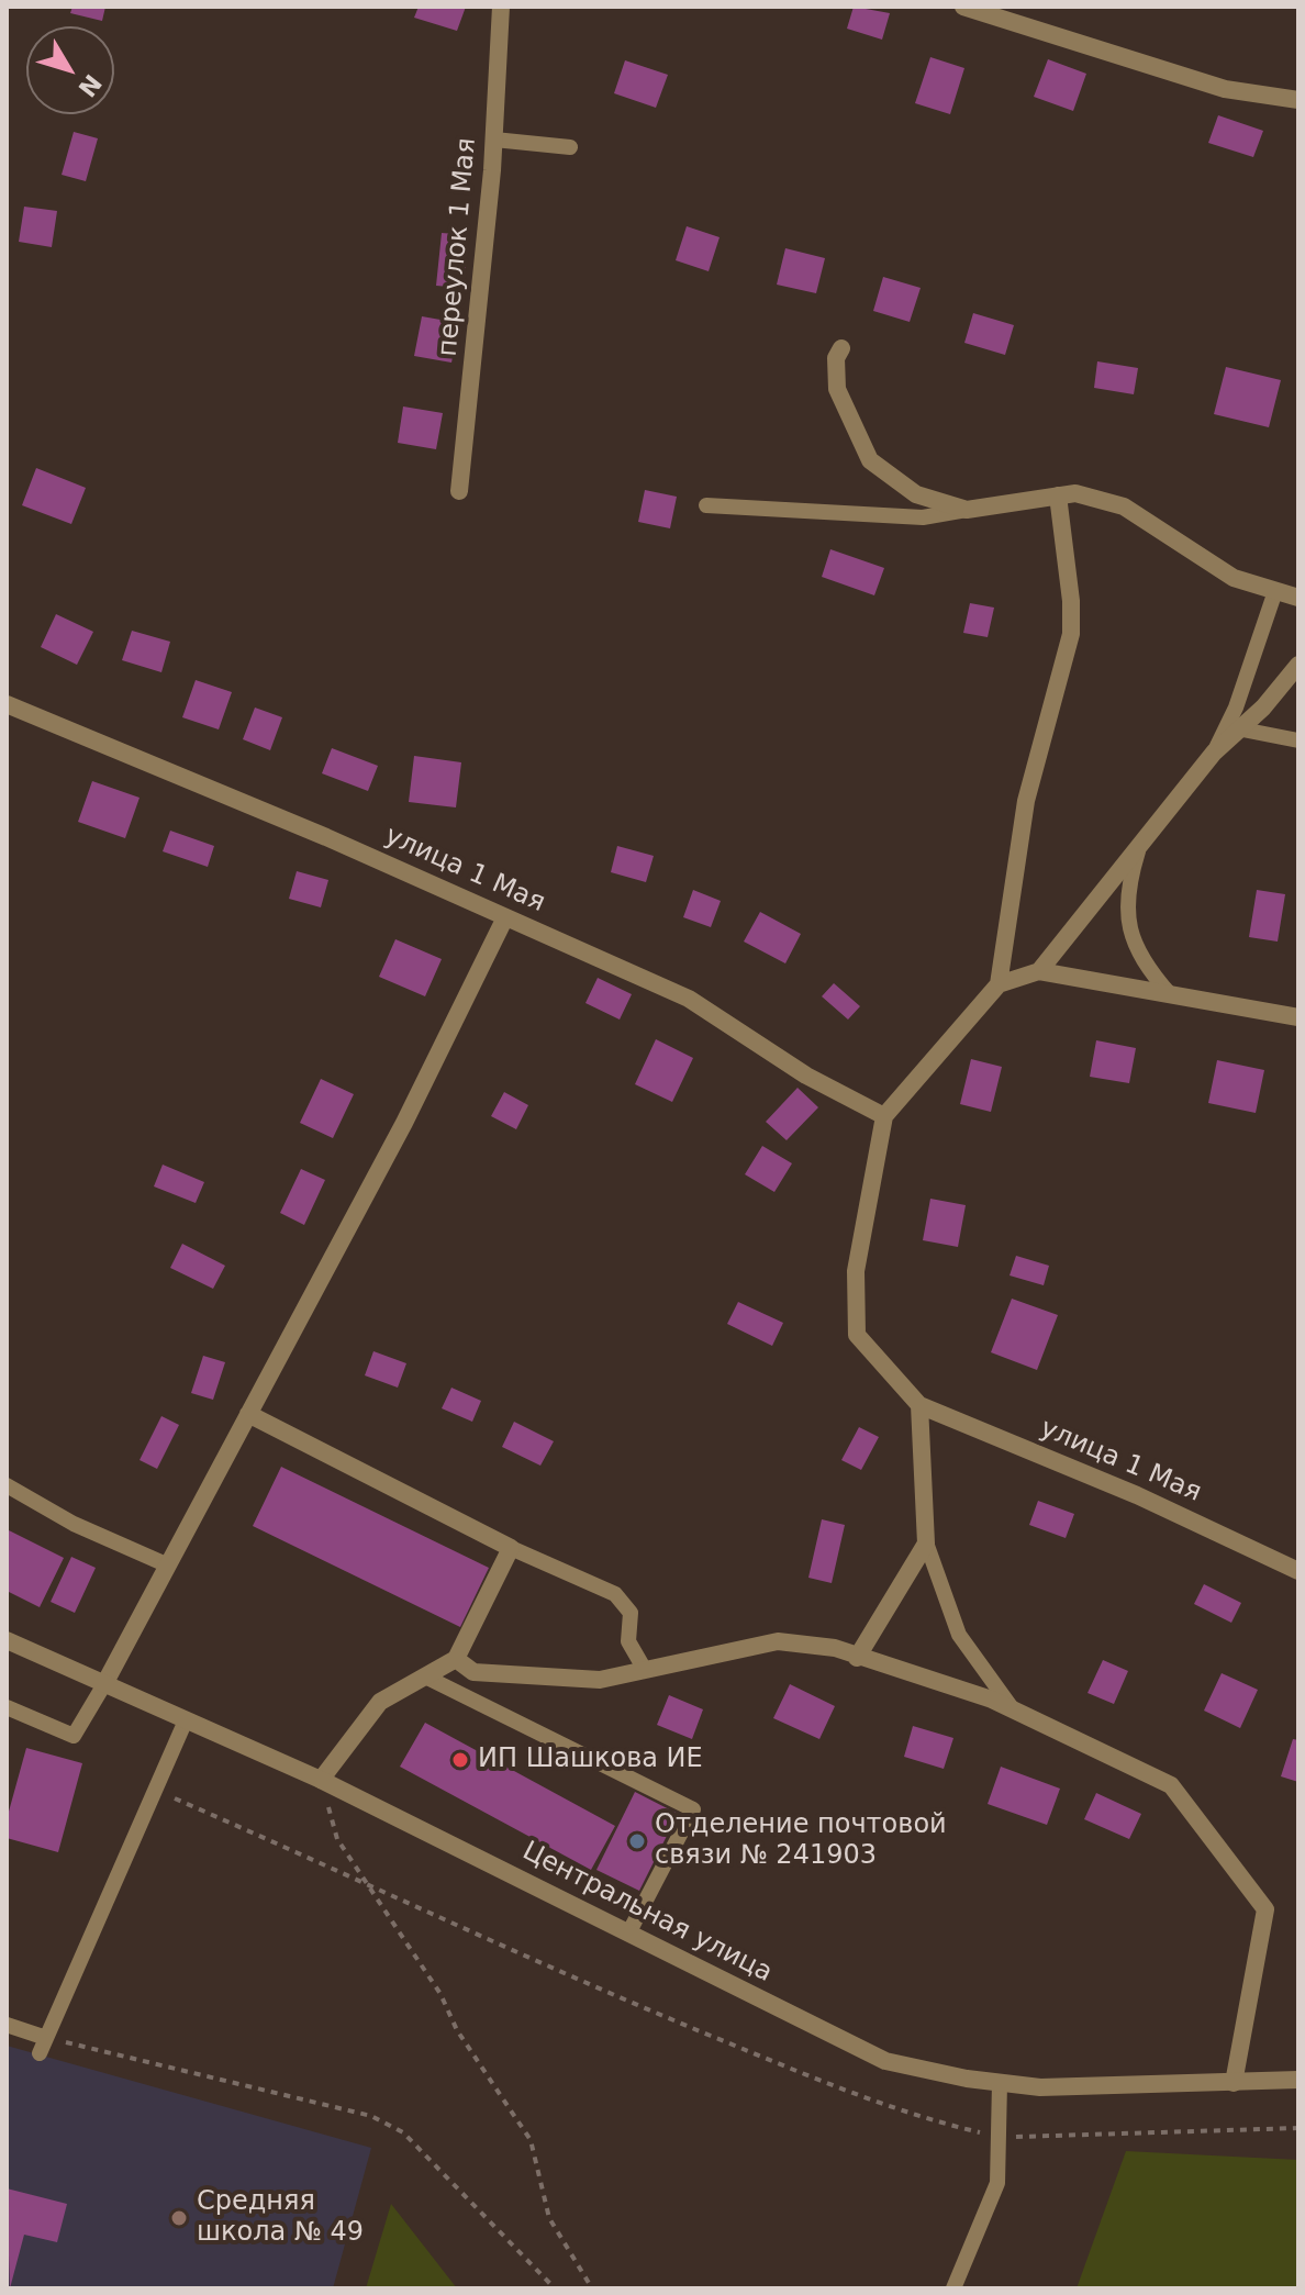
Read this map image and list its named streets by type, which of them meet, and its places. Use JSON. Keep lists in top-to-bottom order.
{
  "streets": {
    "street": ["переулок 1 Мая", "улица 1 Мая", "Центральная улица"]
  },
  "places": ["ИП Шашкова ИЕ", "Отделение почтовой связи № 241903", "Средняя школа № 49"],
  "north": "bottom right"
}
